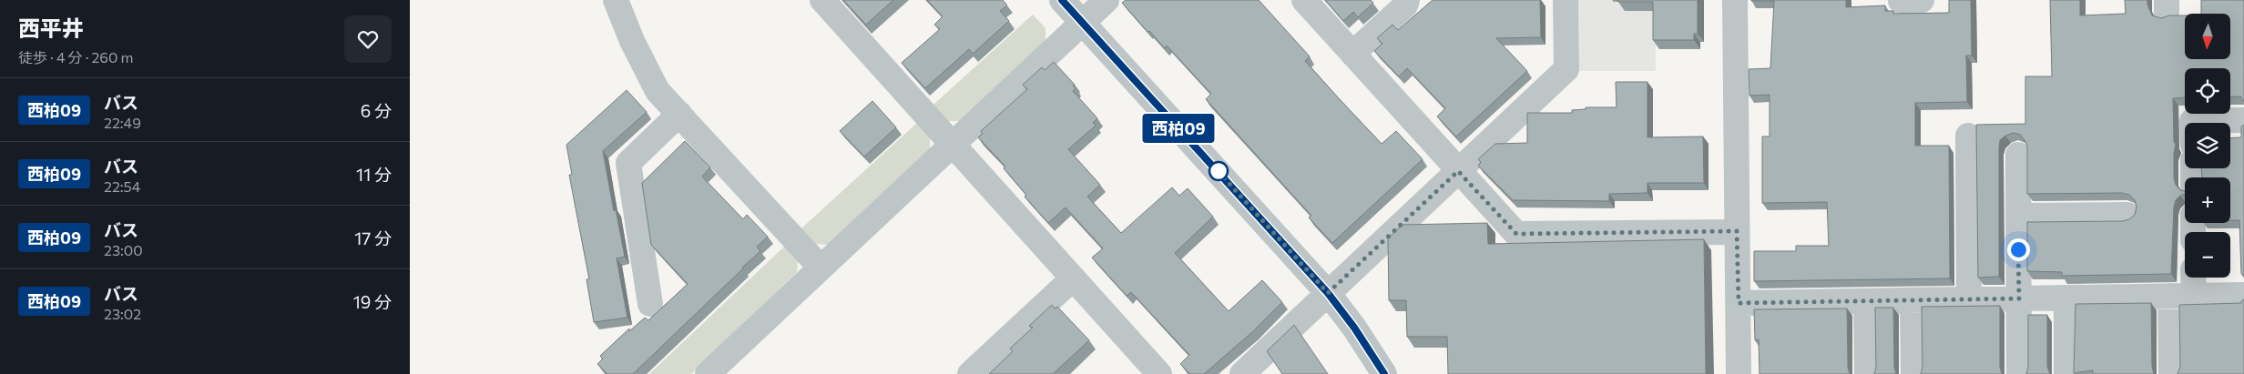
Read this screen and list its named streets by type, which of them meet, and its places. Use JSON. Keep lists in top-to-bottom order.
{
  "lines": ["bus line 西柏09"],
  "north": "bottom",
  "page": {
    "heading": ["西平井", "徒歩 · 4 分 · 260 m"],
    "on_map": "西柏09",
    "map_buttons": ["+", "−"],
    "list": [
      {
        "mark": "西柏09",
        "name": "バス",
        "note": "22:49",
        "value": "6 分"
      },
      {
        "mark": "西柏09",
        "name": "バス",
        "note": "22:54",
        "value": "11 分"
      },
      {
        "mark": "西柏09",
        "name": "バス",
        "note": "23:00",
        "value": "17 分"
      },
      {
        "mark": "西柏09",
        "name": "バス",
        "note": "23:02",
        "value": "19 分"
      }
    ]
  }
}
